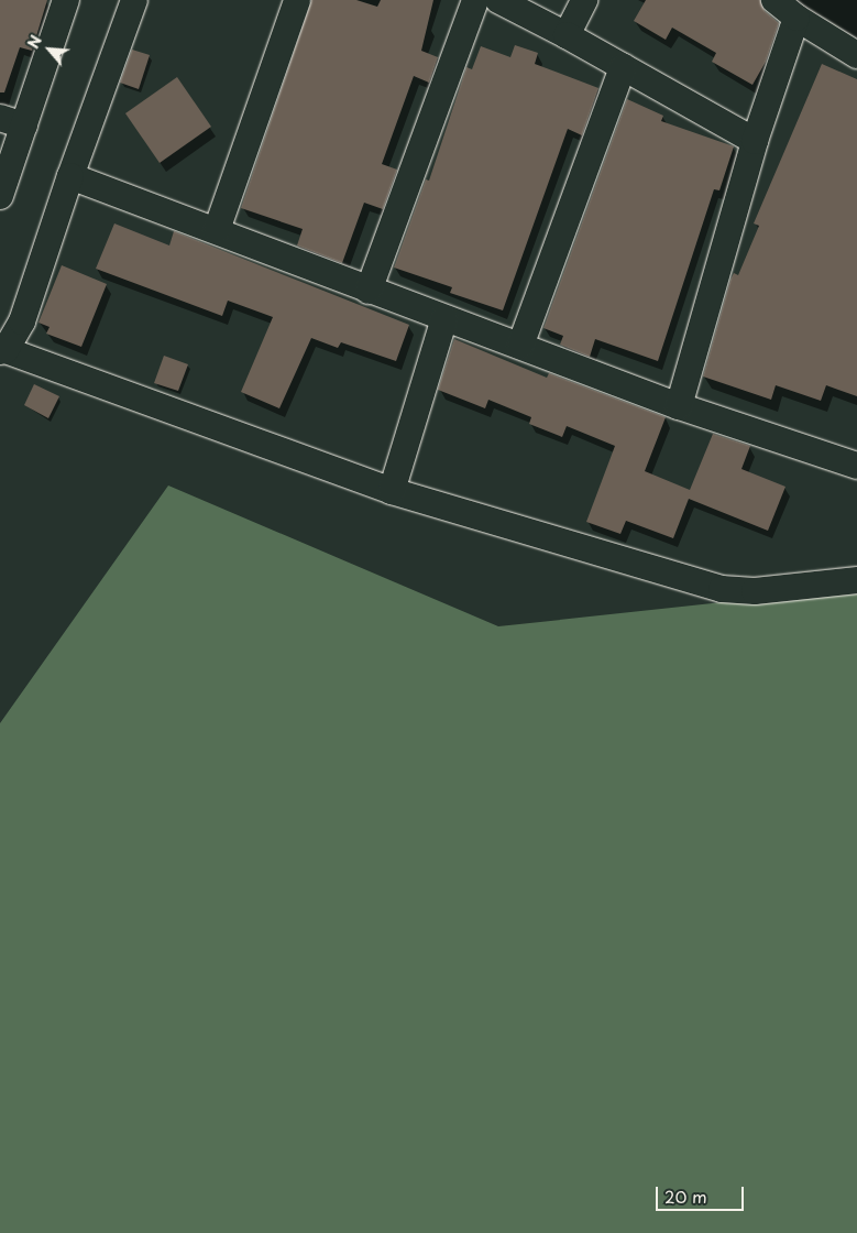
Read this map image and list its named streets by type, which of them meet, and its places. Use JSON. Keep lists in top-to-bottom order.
{
  "scale_bar": "20 m",
  "north": "top left"
}
